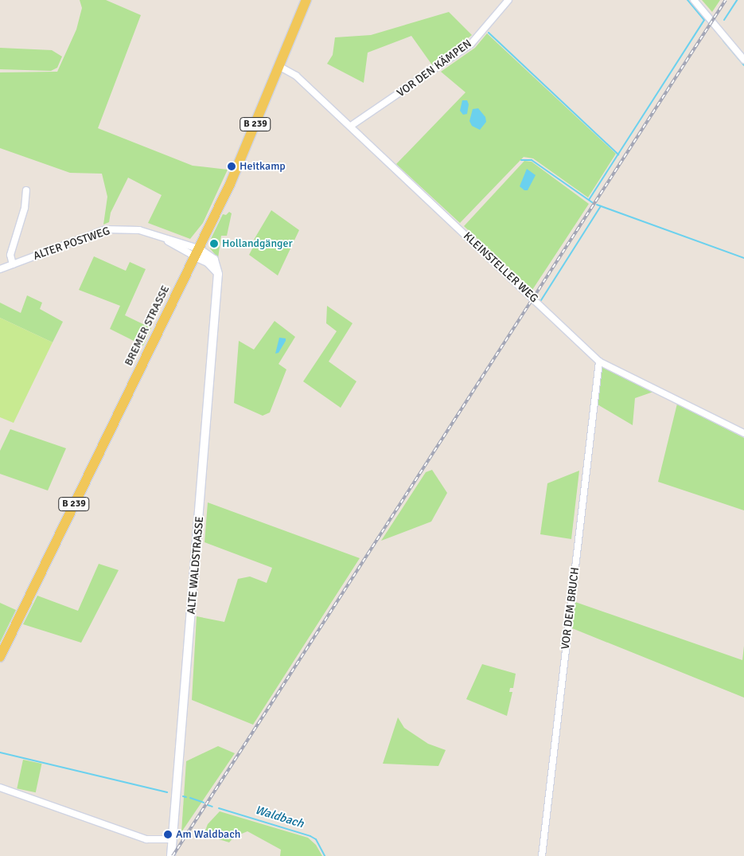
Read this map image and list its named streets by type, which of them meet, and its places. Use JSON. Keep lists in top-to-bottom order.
{
  "streets": {
    "main road": ["B 239", "BREMER STRASSE"],
    "street": [
      "VOR DEN KÄMPEN",
      "ALTER POSTWEG",
      "KLEINSTELLER WEG",
      "ALTE WALDSTRASSE",
      "VOR DEM BRUCH"
    ]
  },
  "crossings": [
    ["VOR DEN KÄMPEN", "KLEINSTELLER WEG"],
    ["ALTER POSTWEG", "BREMER STRASSE"],
    ["ALTER POSTWEG", "ALTE WALDSTRASSE"],
    ["KLEINSTELLER WEG", "BREMER STRASSE"],
    ["KLEINSTELLER WEG", "VOR DEM BRUCH"],
    ["BREMER STRASSE", "ALTE WALDSTRASSE"]
  ],
  "water": ["Waldbach"],
  "places": ["Heitkamp", "Hollandgänger", "Am Waldbach"]
}
